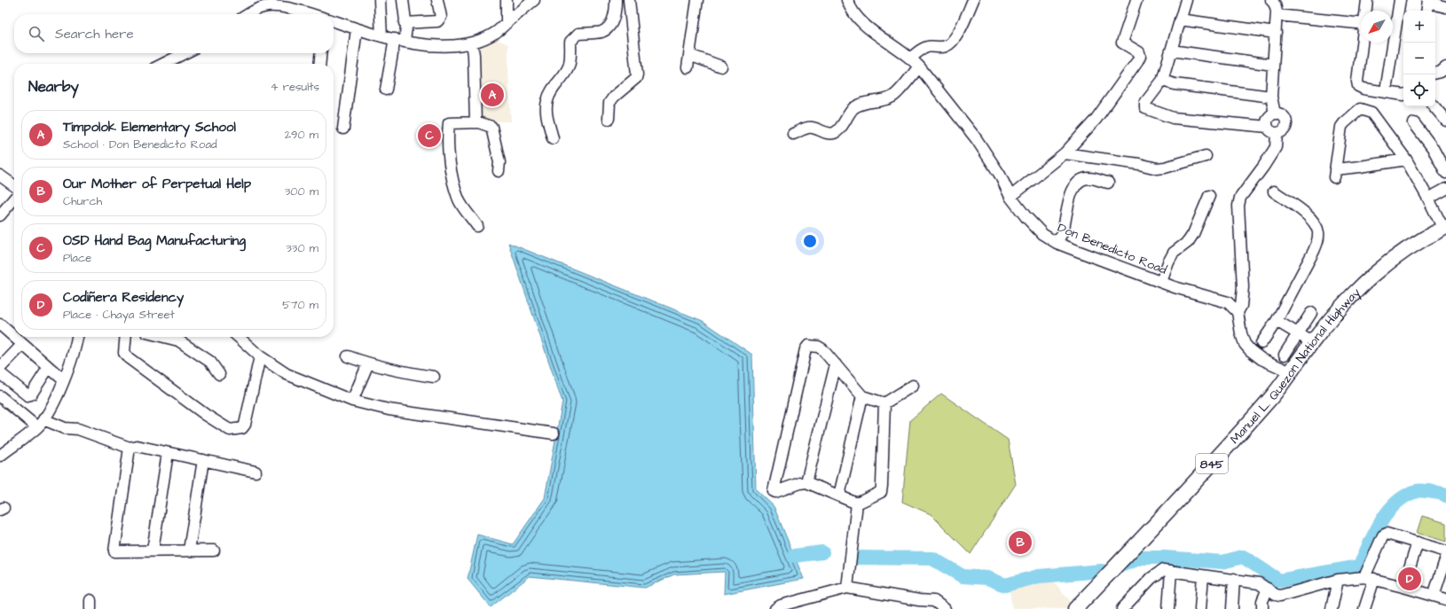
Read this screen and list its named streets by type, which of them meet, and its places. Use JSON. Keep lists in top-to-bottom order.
{
  "streets": {
    "main road": ["Manuel L. Quezon National Highway", "845"],
    "street": ["Don Benedicto Road"]
  },
  "north": "bottom left",
  "page": {
    "map_buttons": ["+", "−"],
    "search": "Search here",
    "heading": ["Nearby", "4 results"],
    "pins": [
      "A",
      "C",
      "B",
      "D"
    ],
    "list": [
      {
        "mark": "A",
        "name": "Timpolok Elementary School",
        "note": "School · Don Benedicto Road",
        "value": "290 m"
      },
      {
        "mark": "B",
        "name": "Our Mother of Perpetual Help",
        "note": "Church",
        "value": "300 m"
      },
      {
        "mark": "C",
        "name": "OSD Hand Bag Manufacturing",
        "note": "Place",
        "value": "330 m"
      },
      {
        "mark": "D",
        "name": "Codiñera Residency",
        "note": "Place · Chaya Street",
        "value": "570 m"
      }
    ]
  }
}
